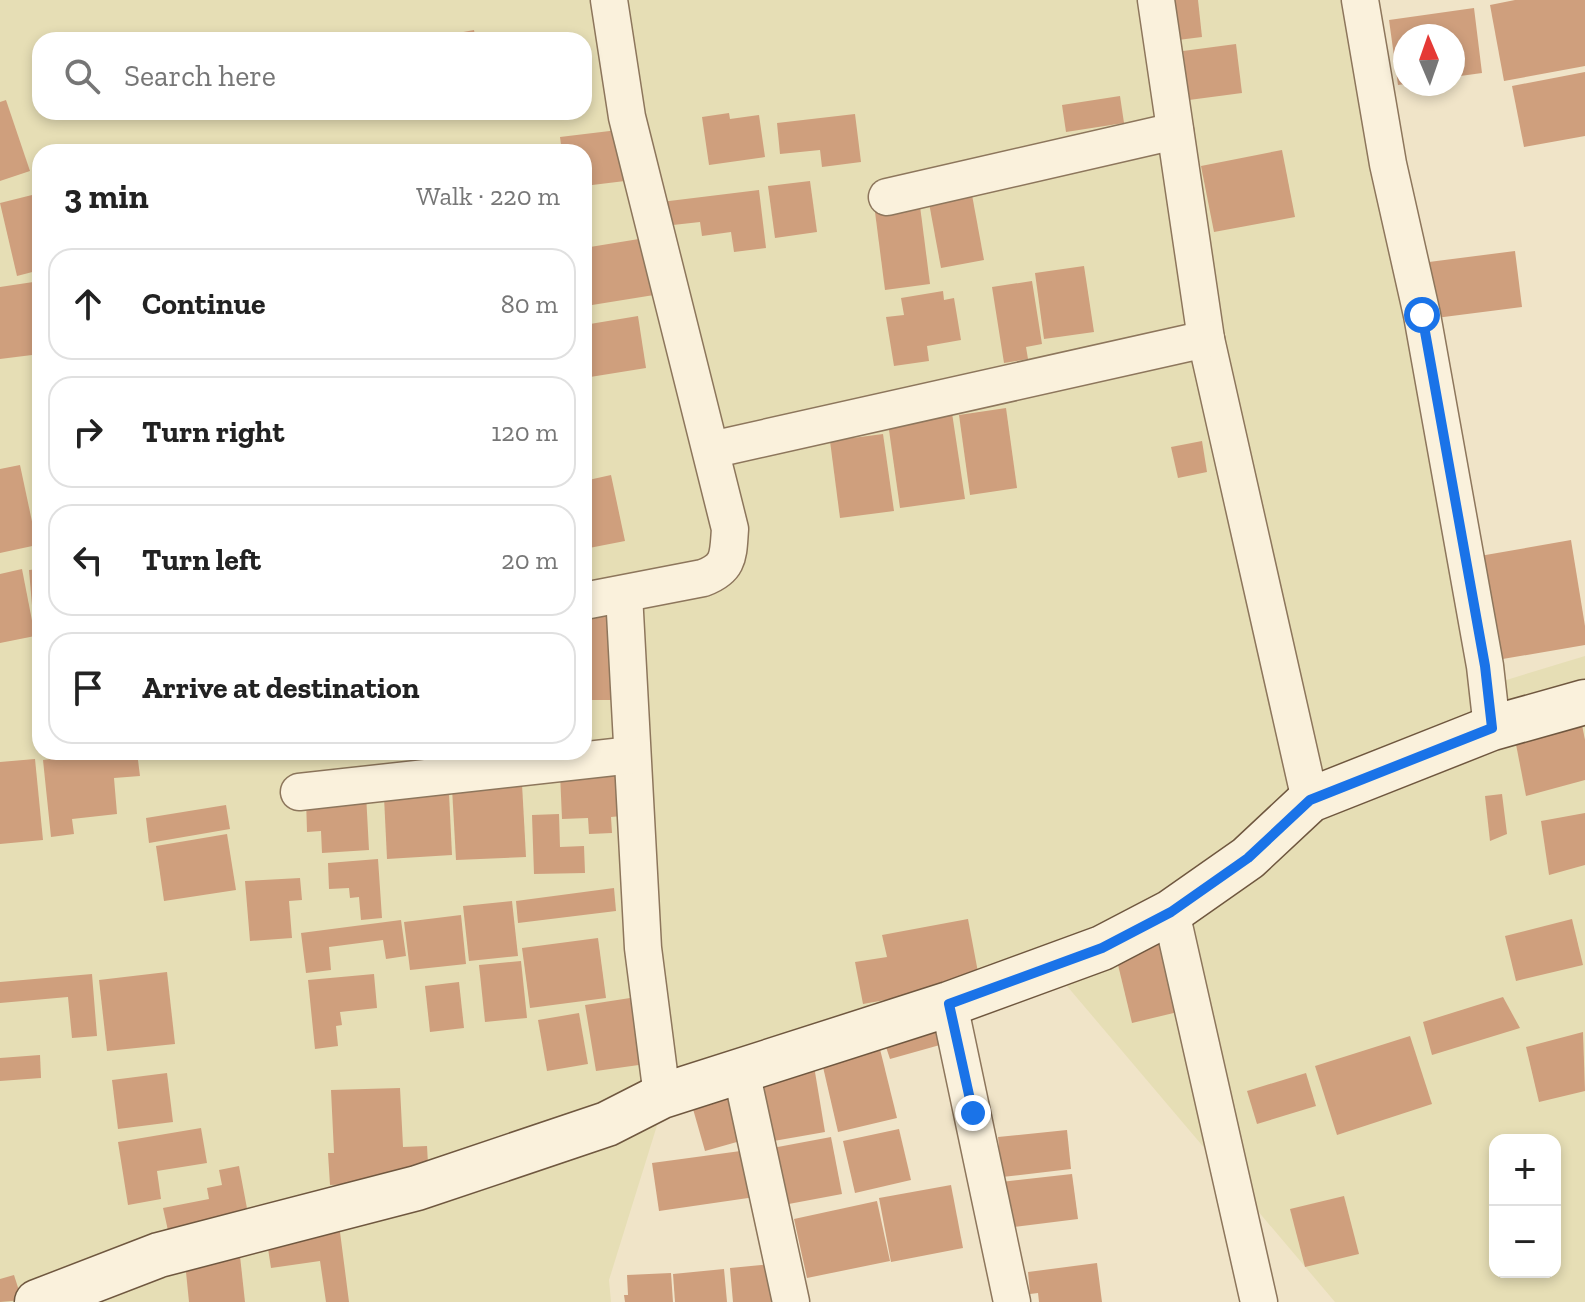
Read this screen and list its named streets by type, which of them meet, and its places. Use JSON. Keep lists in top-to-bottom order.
{
  "north": "top",
  "page": {
    "search": "Search here",
    "heading": ["3 min", "Walk · 220 m"],
    "list": [
      ["Continue", "80 m"],
      ["Turn right", "120 m"],
      ["Turn left", "20 m"],
      "Arrive at destination"
    ],
    "map_buttons": ["+", "−"]
  }
}
